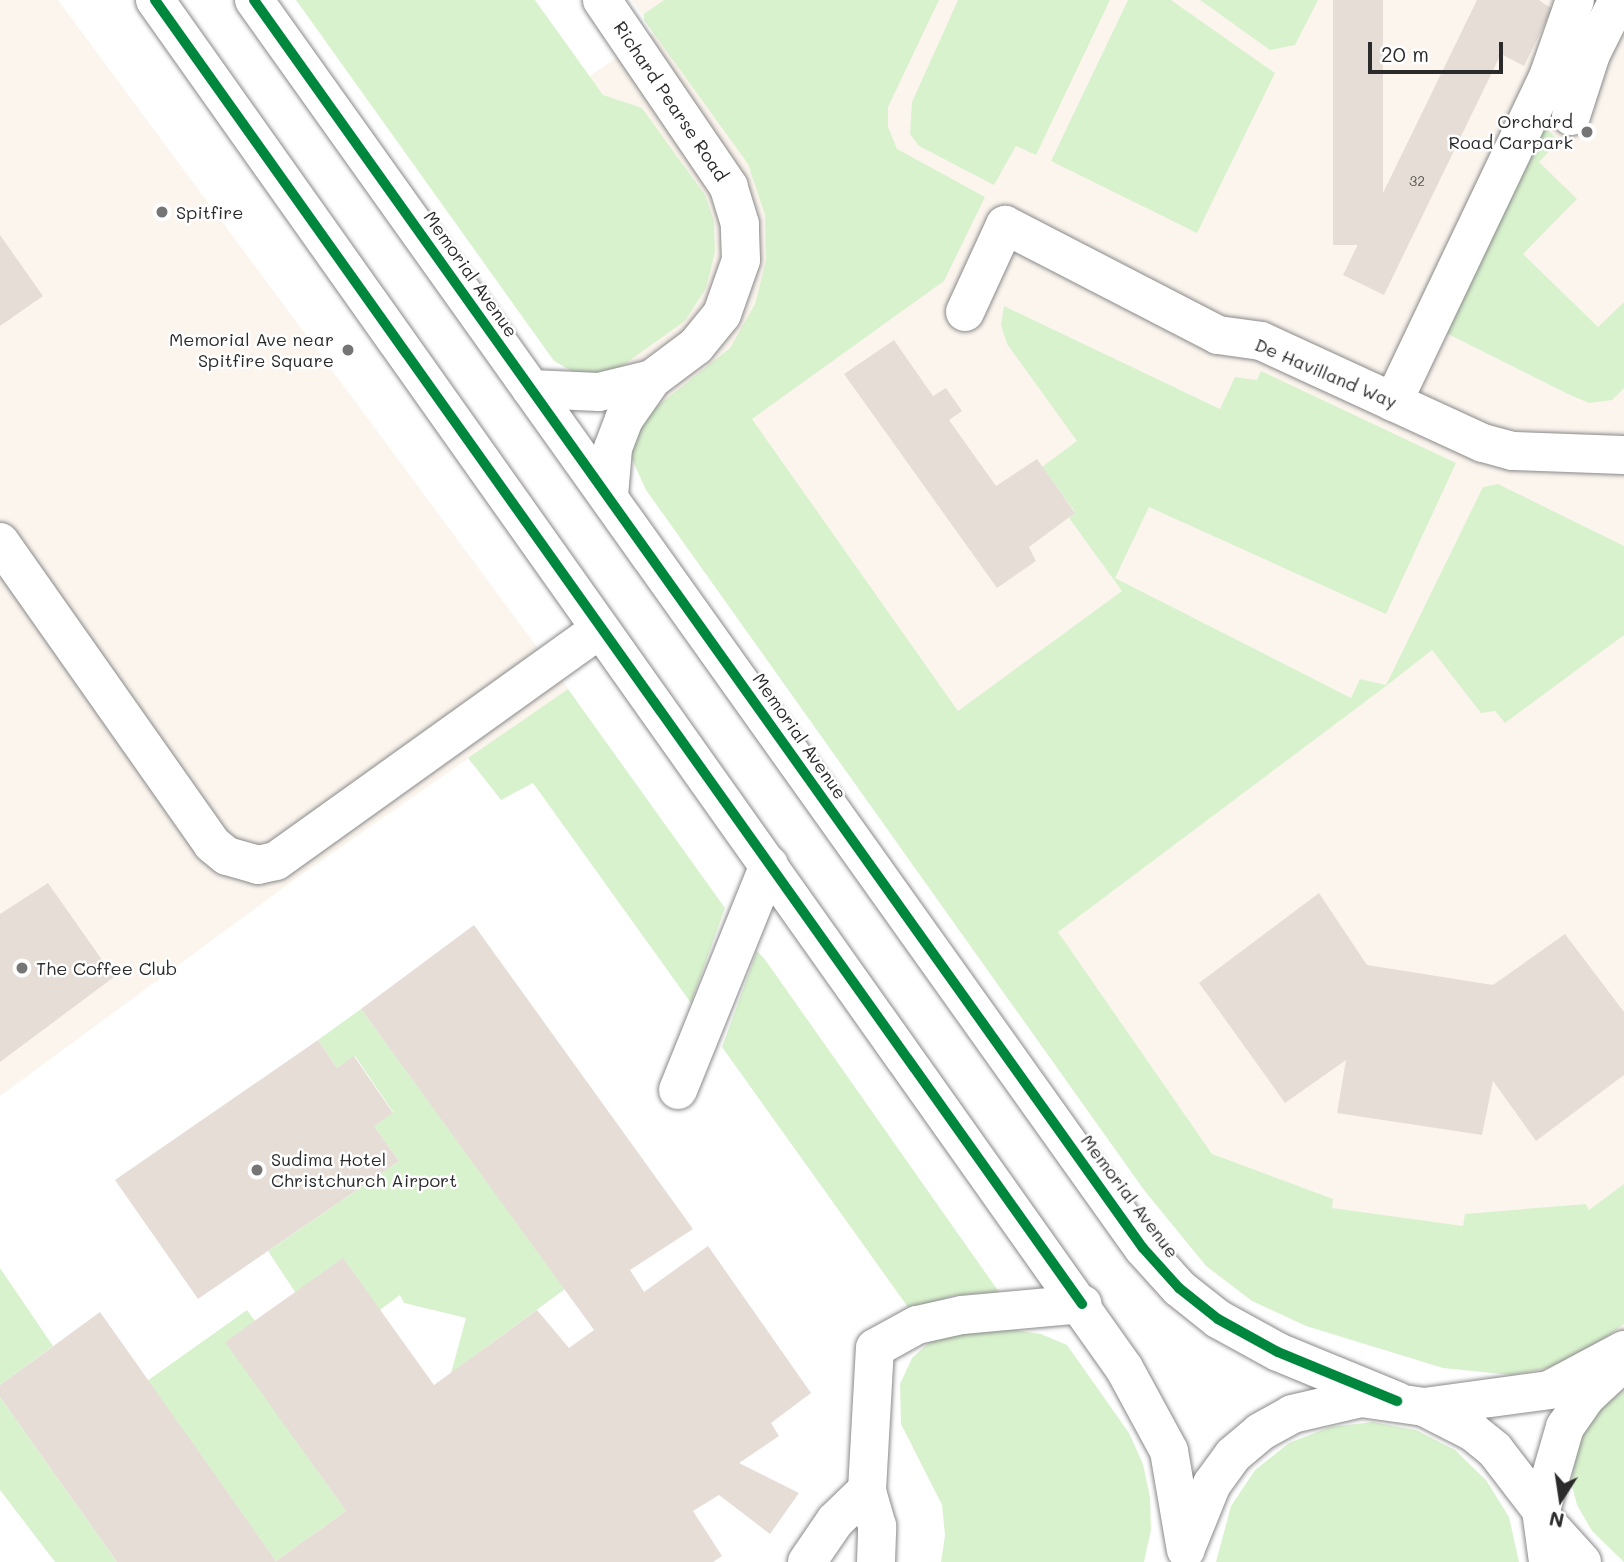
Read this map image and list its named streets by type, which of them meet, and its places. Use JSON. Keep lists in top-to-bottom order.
{
  "streets": {
    "main road": ["Richard Pearse Road", "Memorial Avenue", "De Havilland Way"]
  },
  "crossings": [
    ["Richard Pearse Road", "Memorial Avenue"]
  ],
  "places": [
    "Orchard Road Carpark",
    "Spitfire",
    "Memorial Ave near Spitfire Square",
    "The Coffee Club",
    "Sudima Hotel Christchurch Airport"
  ],
  "house_numbers": ["32"],
  "scale_bar": "20 m",
  "north": "bottom"
}
